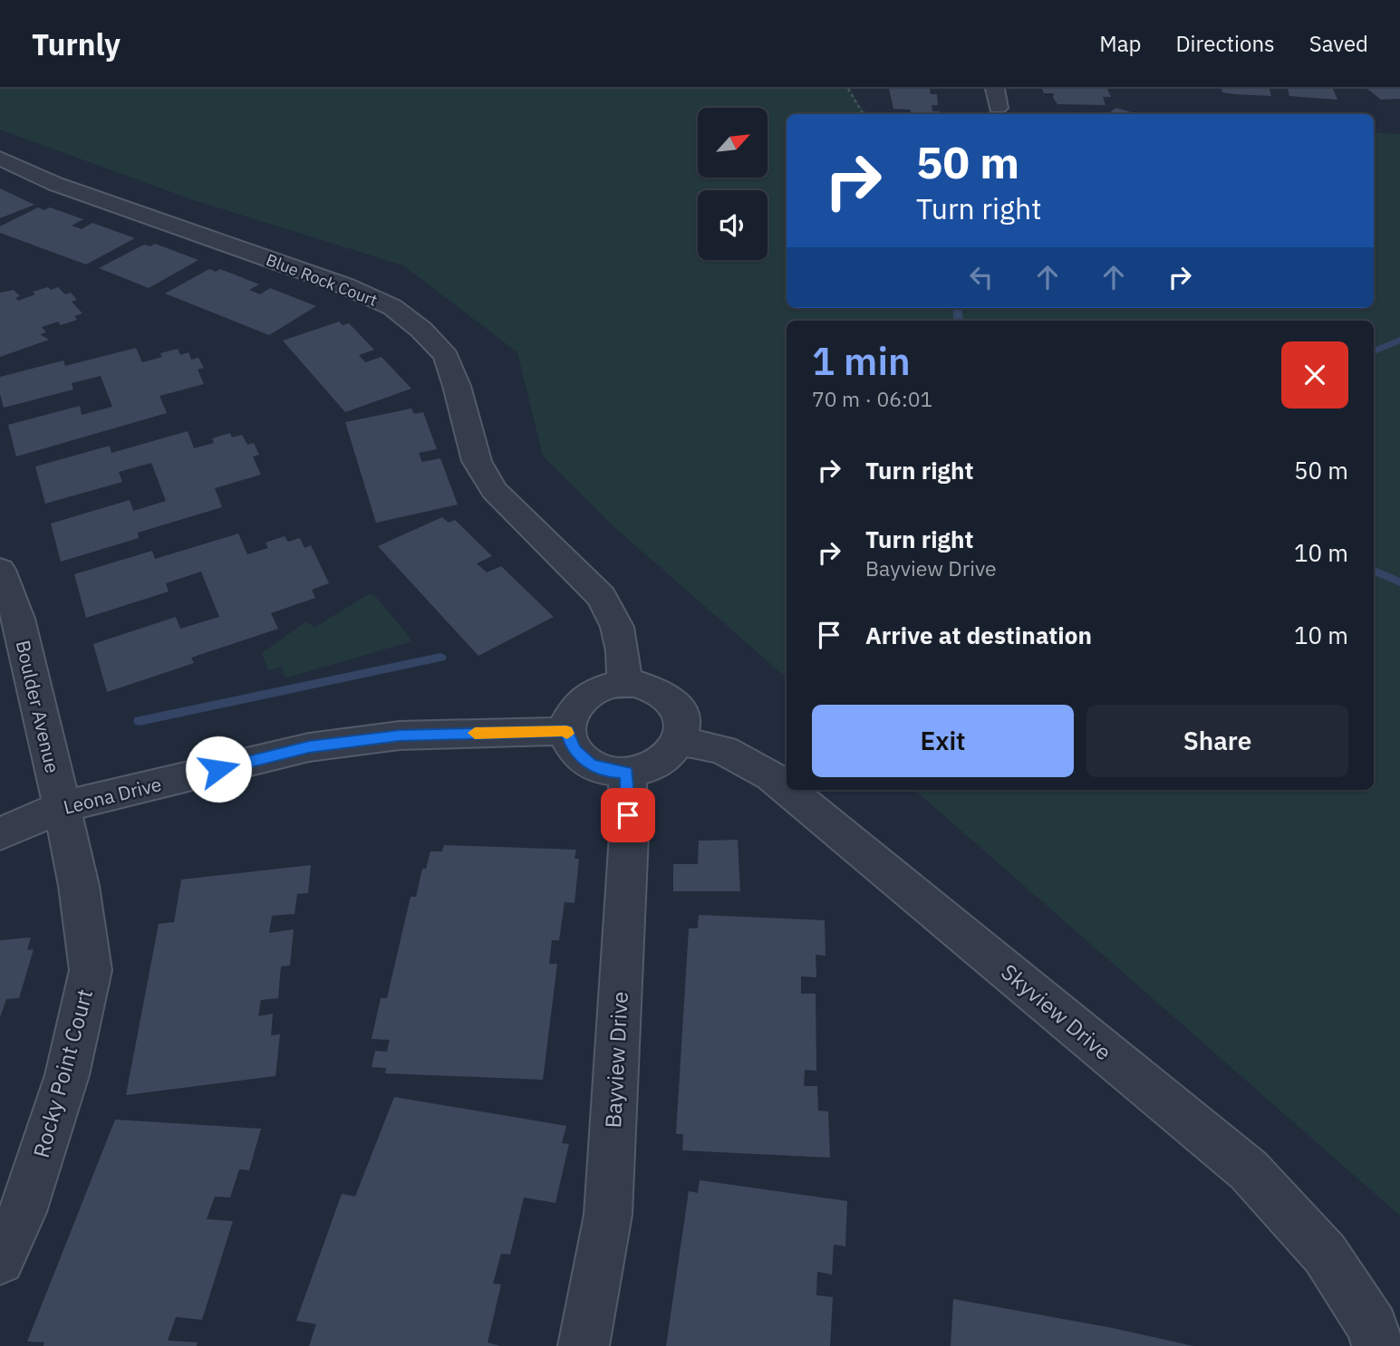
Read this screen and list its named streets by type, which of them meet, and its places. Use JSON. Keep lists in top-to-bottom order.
{
  "streets": {
    "street": [
      "Blue Rock Court",
      "Boulder Avenue",
      "Leona Drive",
      "Skyview Drive",
      "Bayview Drive",
      "Rocky Point Court"
    ]
  },
  "crossings": [
    ["Blue Rock Court", "Leona Drive"],
    ["Blue Rock Court", "Skyview Drive"],
    ["Blue Rock Court", "Bayview Drive"],
    ["Boulder Avenue", "Leona Drive"],
    ["Boulder Avenue", "Rocky Point Court"],
    ["Leona Drive", "Skyview Drive"],
    ["Leona Drive", "Bayview Drive"],
    ["Leona Drive", "Rocky Point Court"],
    ["Skyview Drive", "Bayview Drive"]
  ],
  "north": "top right",
  "page": {
    "header": "Turnly",
    "nav": ["Map", "Directions", "Saved"],
    "turn": ["50 m", "Turn right"],
    "heading": ["1 min", "70 m · 06:01"],
    "list": [
      {
        "name": "Turn right",
        "value": "50 m"
      },
      {
        "name": "Turn right",
        "note": "Bayview Drive",
        "value": "10 m"
      },
      {
        "name": "Arrive at destination",
        "value": "10 m"
      }
    ],
    "buttons": ["Exit", "Share"]
  }
}
